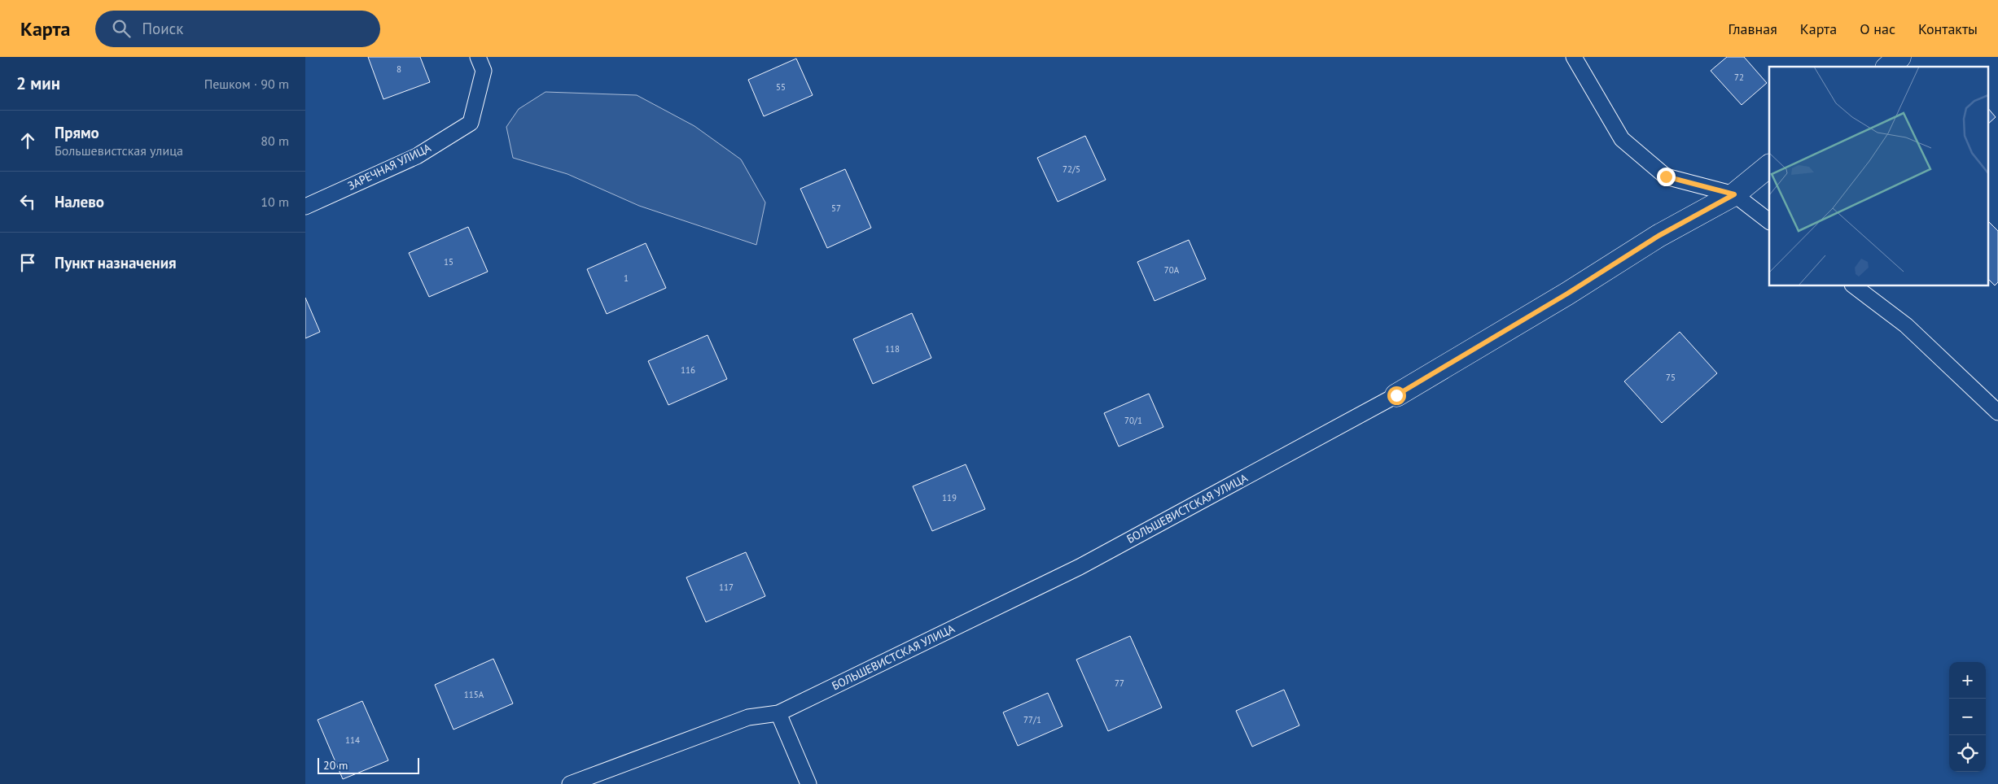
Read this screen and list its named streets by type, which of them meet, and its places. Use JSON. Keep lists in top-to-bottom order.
{
  "streets": {
    "street": ["БОЛЬШЕВИСТСКАЯ УЛИЦА"],
    "lane": ["ЗАРЕЧНАЯ УЛИЦА"]
  },
  "house_numbers": [
    "8",
    "72",
    "55",
    "72/5",
    "57",
    "15",
    "70А",
    "1",
    "118",
    "116",
    "75",
    "70/1",
    "119",
    "117",
    "77",
    "115А",
    "77/1",
    "114"
  ],
  "scale_bar": "20 m",
  "page": {
    "header": "Карта",
    "search": "Поиск",
    "nav": [
      "Главная",
      "Карта",
      "О нас",
      "Контакты"
    ],
    "heading": ["2 мин", "Пешком · 90 m"],
    "list": [
      ["Прямо", "Большевистская улица", "80 m"],
      ["Налево", "10 m"],
      "Пункт назначения"
    ],
    "map_buttons": ["+", "−"],
    "scale": "20 m"
  }
}
